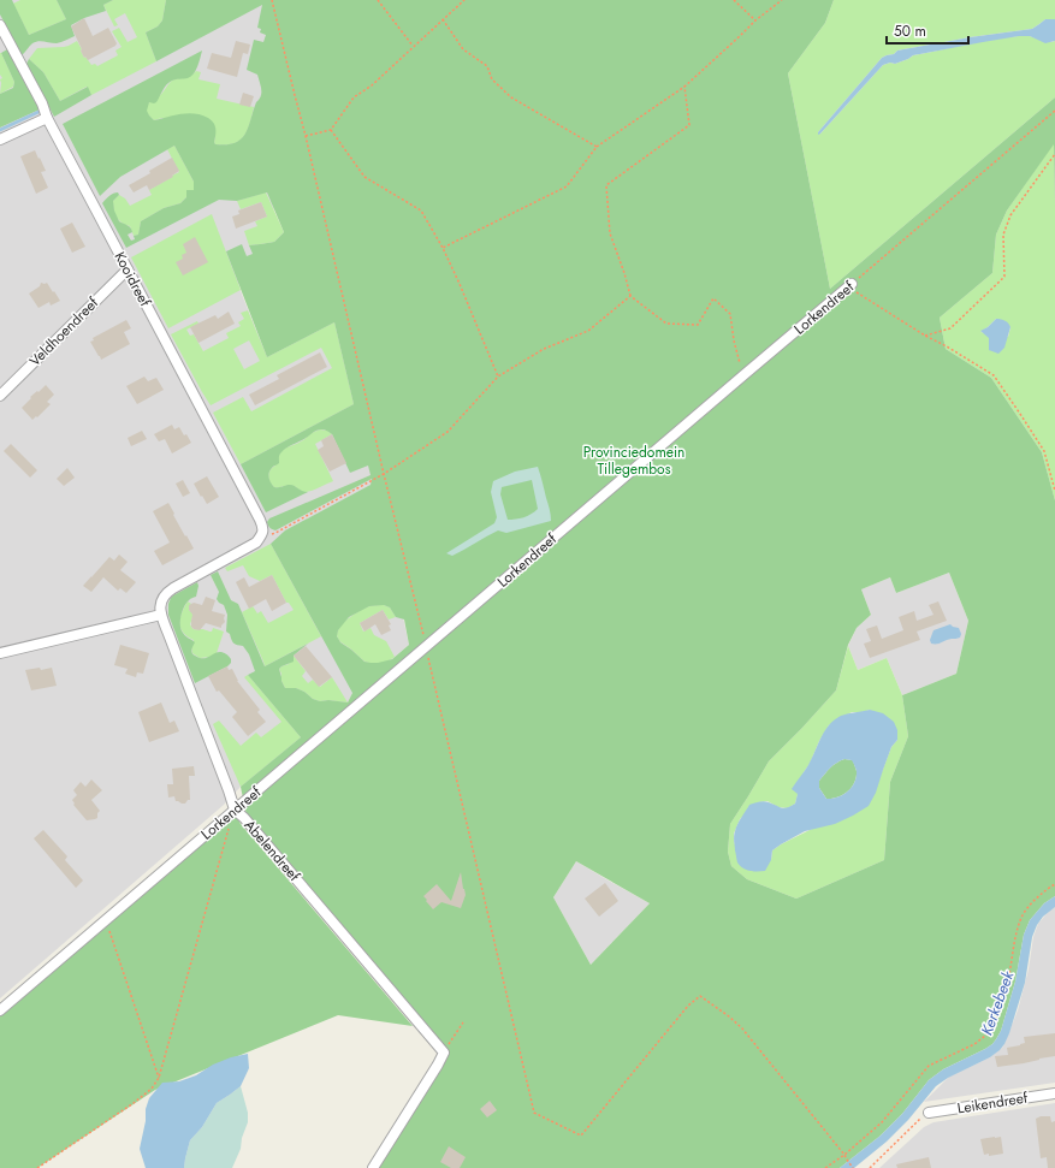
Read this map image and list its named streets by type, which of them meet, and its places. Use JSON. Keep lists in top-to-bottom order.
{
  "streets": {
    "street": [
      "Kooidreef",
      "Lorkendreef",
      "Veldhoendreef",
      "Abelendreef",
      "Leikendreef"
    ]
  },
  "crossings": [
    ["Kooidreef", "Veldhoendreef"],
    ["Lorkendreef", "Abelendreef"]
  ],
  "water": ["Kerkebeek"],
  "parks": ["Provinciedomein Tillegembos"],
  "scale_bar": "50 m"
}
